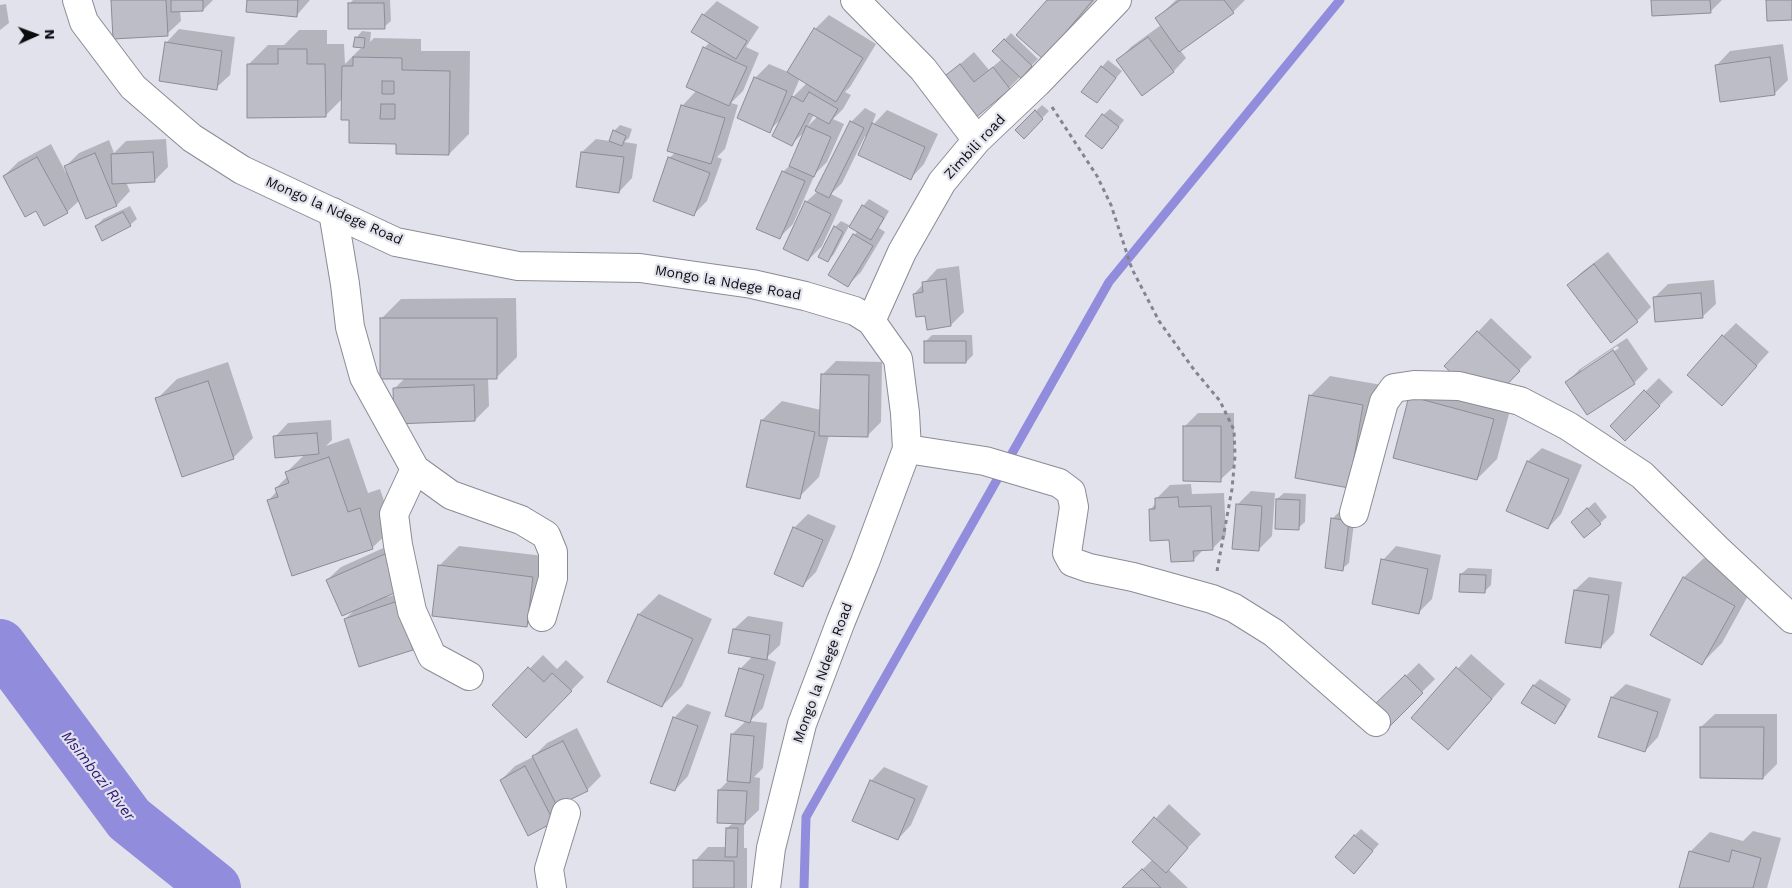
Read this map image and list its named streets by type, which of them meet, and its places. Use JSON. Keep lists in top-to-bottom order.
{
  "streets": {
    "street": ["Zimbili road", "Mongo la Ndege Road"]
  },
  "crossings": [
    ["Zimbili road", "Mongo la Ndege Road"]
  ],
  "water": ["Msimbazi River"],
  "north": "right"
}
